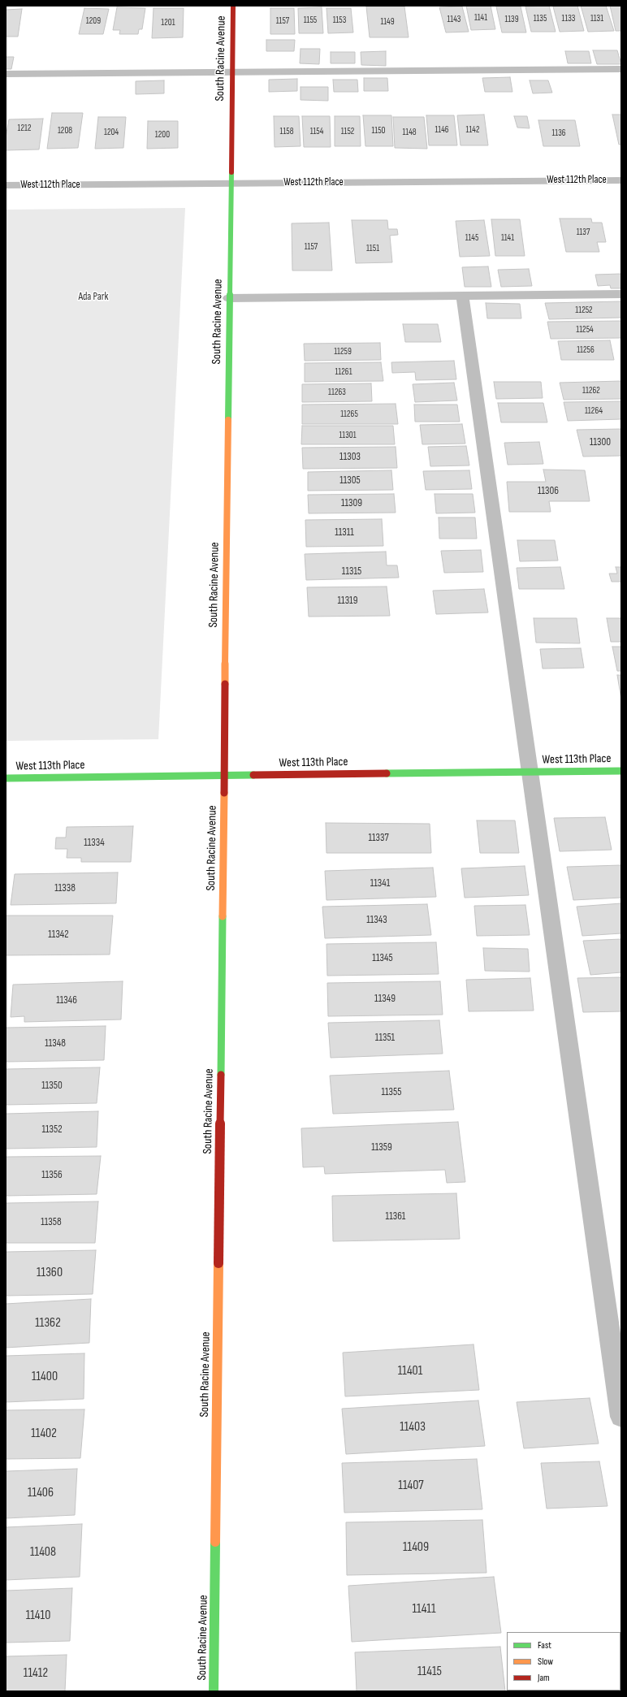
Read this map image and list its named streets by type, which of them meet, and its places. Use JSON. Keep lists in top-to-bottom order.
{
  "streets": {
    "street": ["South Racine Avenue", "West 112th Place", "West 113th Place"]
  },
  "crossings": [
    ["South Racine Avenue", "West 112th Place"],
    ["South Racine Avenue", "West 113th Place"]
  ],
  "parks": ["Ada Park"],
  "house_numbers": [
    "1141",
    "1135",
    "1133",
    "1131",
    "1143",
    "1139",
    "1155",
    "1153",
    "1209",
    "1157",
    "1149",
    "1201",
    "1212",
    "1146",
    "1142",
    "1208",
    "1150",
    "1158",
    "1154",
    "1152",
    "1204",
    "1148",
    "1136",
    "1200",
    "1137",
    "1145",
    "1141",
    "1157",
    "1151",
    "11252",
    "11254",
    "11256",
    "11259",
    "11261",
    "11262",
    "11263",
    "11264",
    "11265",
    "11301",
    "11300",
    "11303",
    "11305",
    "11306",
    "11309",
    "11311",
    "11315",
    "11319",
    "11337",
    "11334",
    "11341",
    "11338",
    "11343",
    "11342",
    "11345",
    "11349",
    "11346",
    "11351",
    "11348",
    "11350",
    "11355",
    "11352",
    "11359",
    "11356",
    "11361",
    "11358",
    "11360",
    "11362",
    "11401",
    "11400",
    "11403",
    "11402",
    "11407",
    "11406",
    "11409",
    "11408",
    "11411",
    "11410",
    "11415",
    "11412"
  ],
  "legend": ["Fast", "Slow", "Jam"]
}
